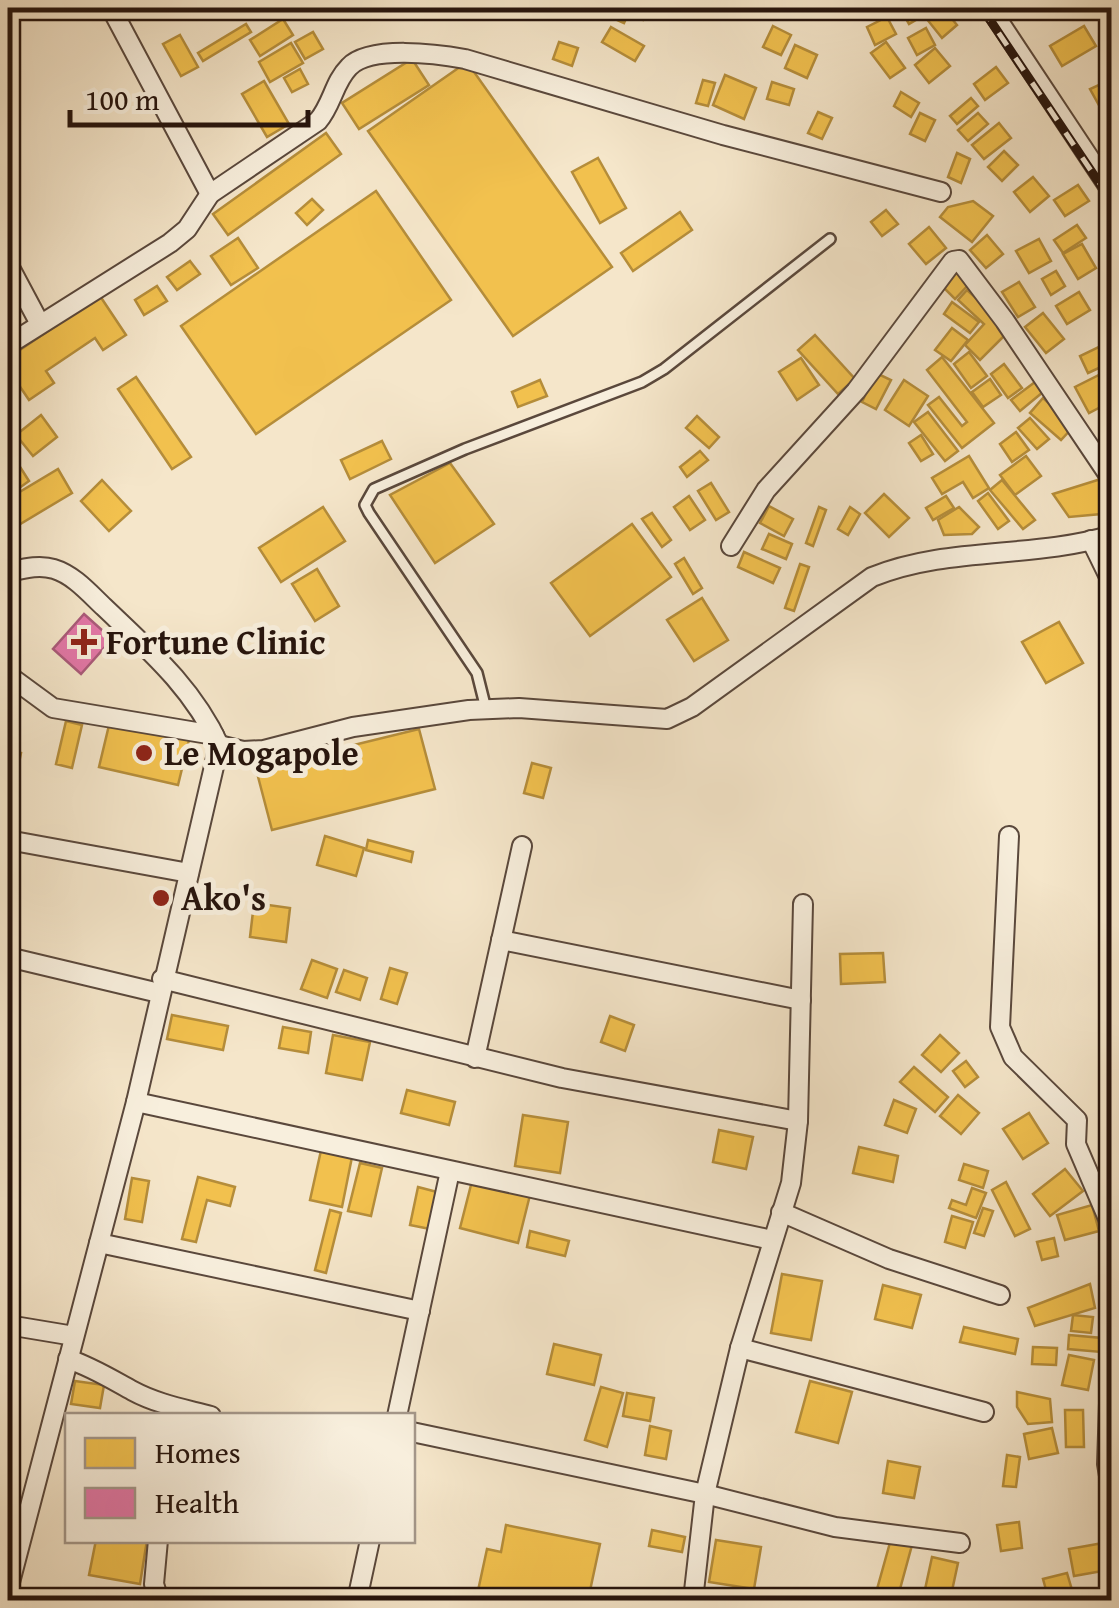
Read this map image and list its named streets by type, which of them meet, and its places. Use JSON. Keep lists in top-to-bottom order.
{
  "places": {
    "health": ["Fortune Clinic"],
    "other": ["Le Mogapole", "Ako's"]
  },
  "legend": ["Homes", "Health"],
  "scale_bar": "100 m"
}
